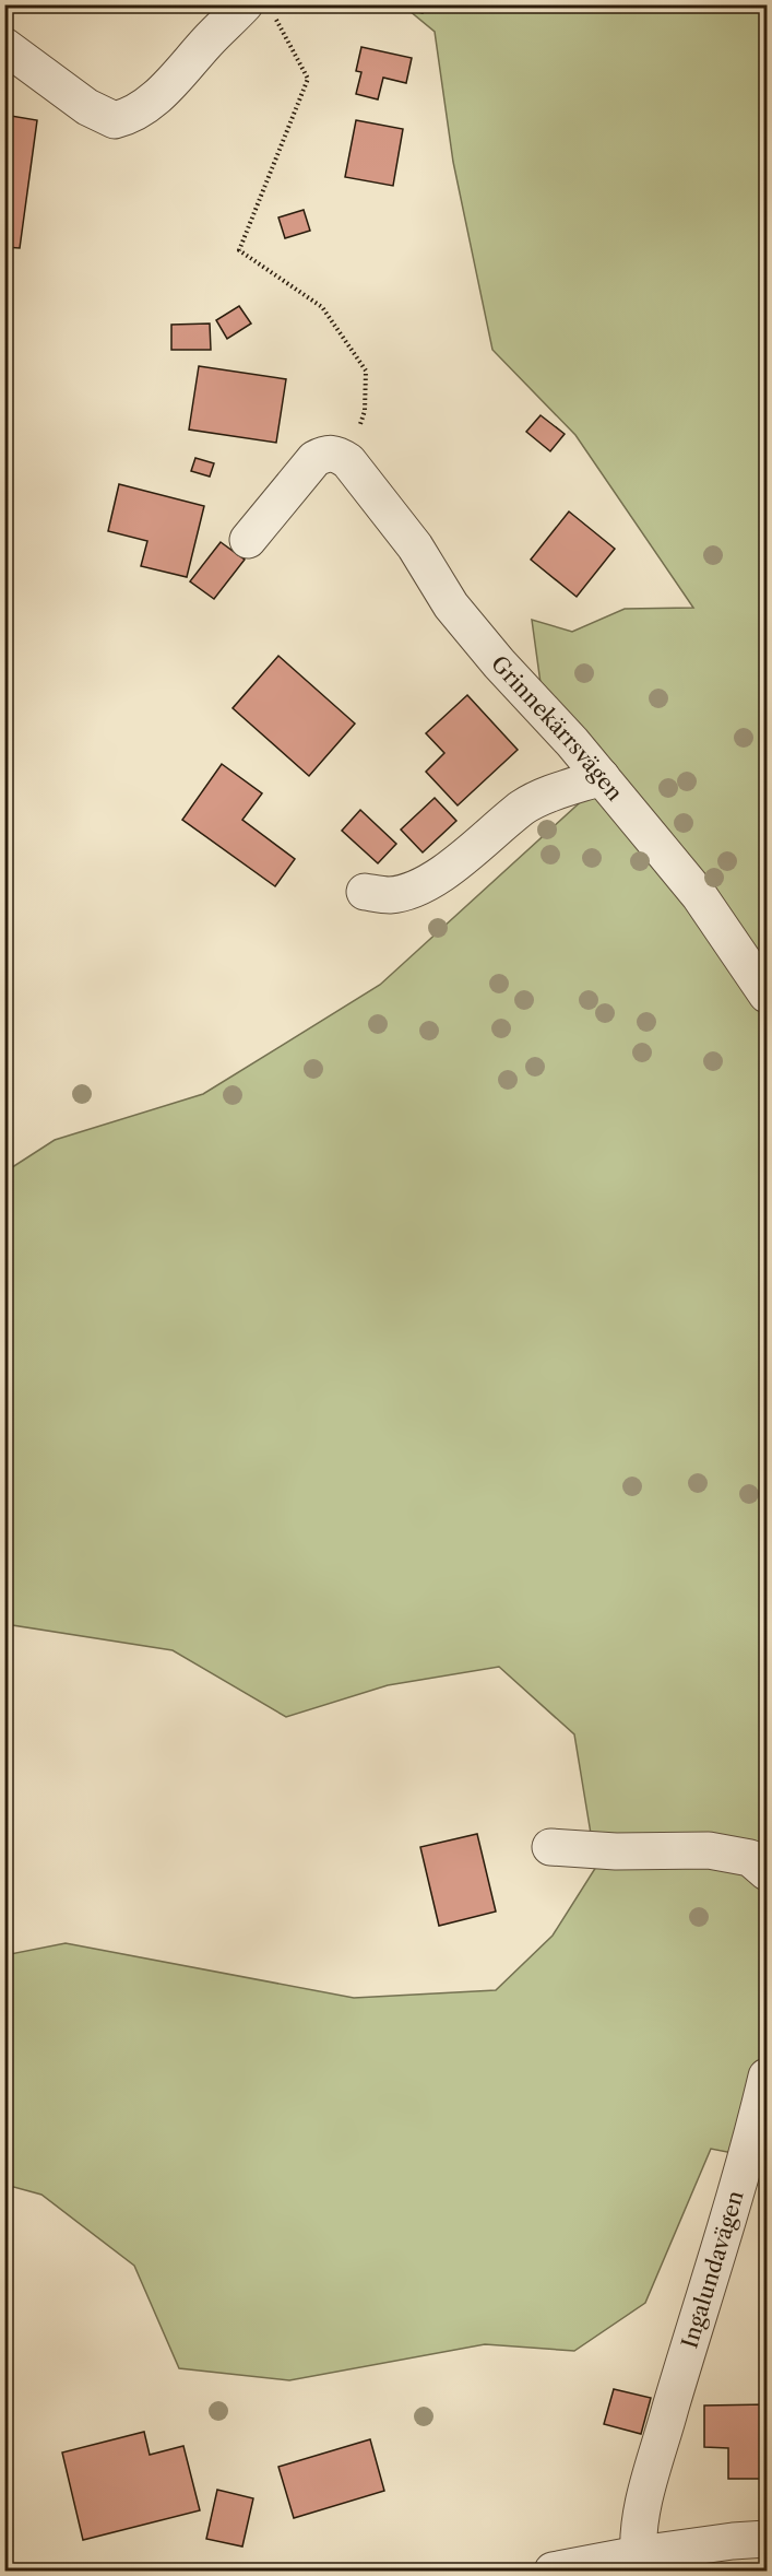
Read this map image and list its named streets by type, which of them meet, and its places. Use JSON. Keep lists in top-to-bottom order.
{
  "streets": {
    "street": ["Grinnekärrsvägen", "Ingalundavägen"]
  }
}
